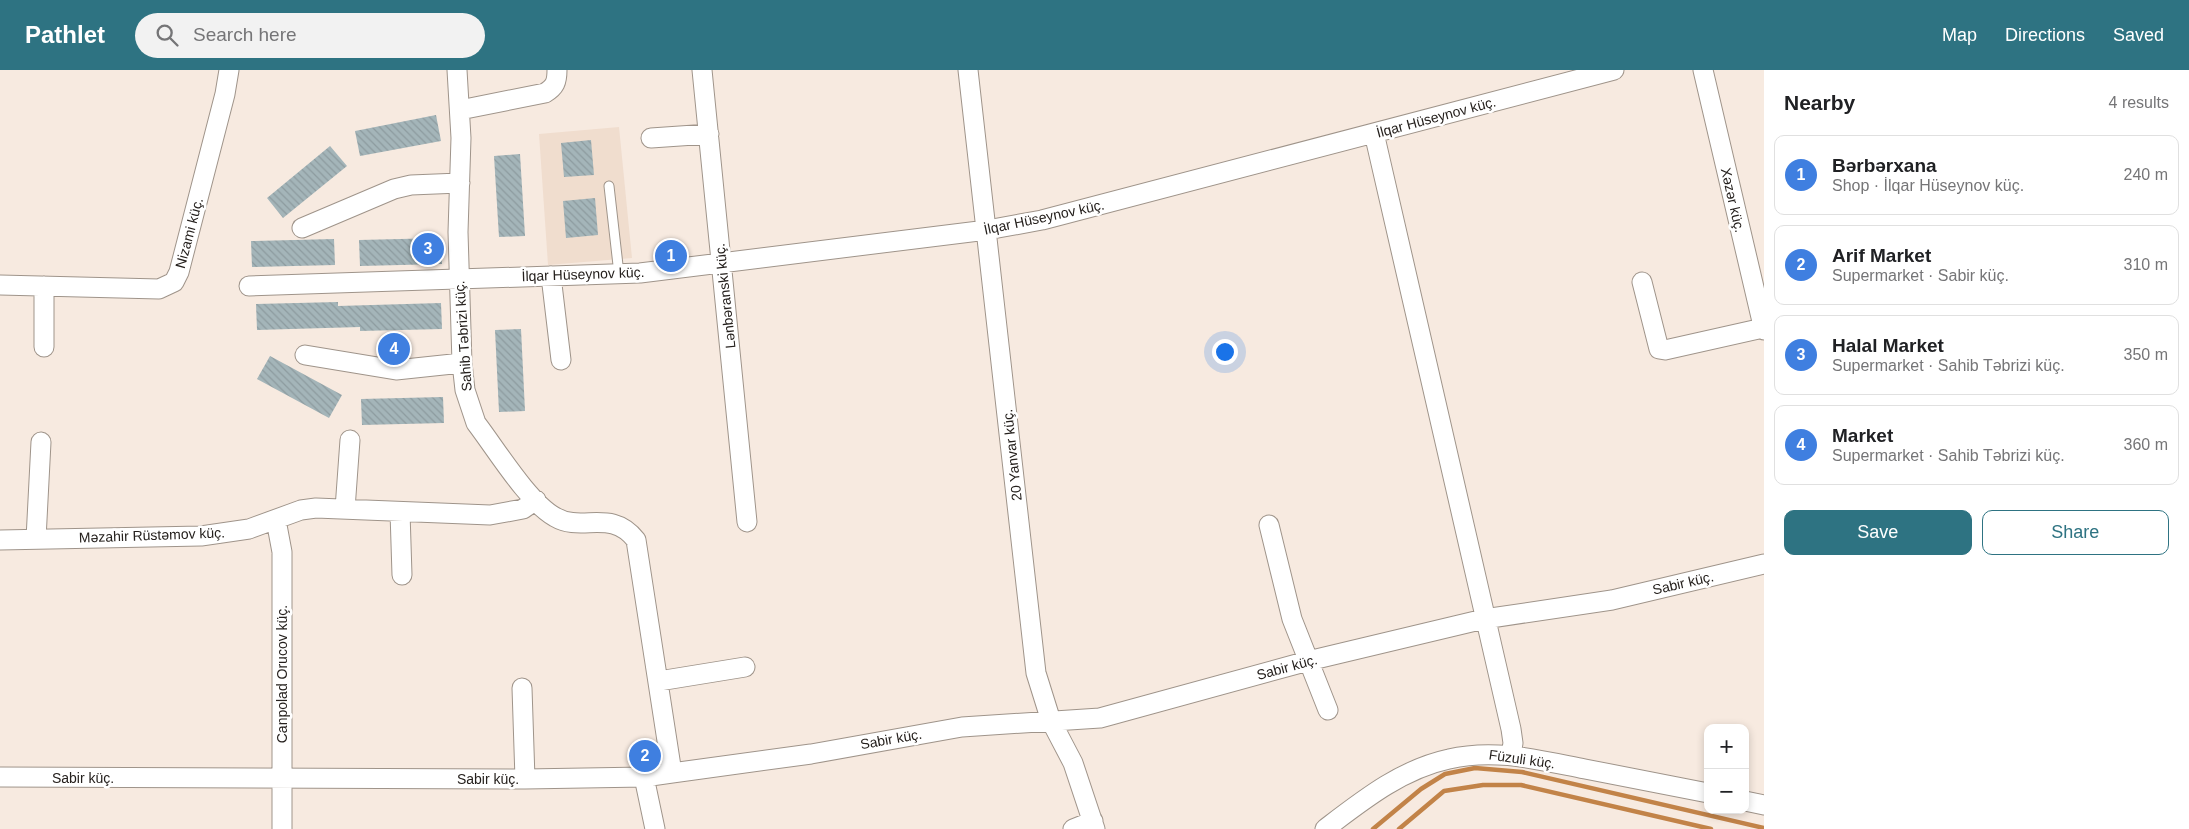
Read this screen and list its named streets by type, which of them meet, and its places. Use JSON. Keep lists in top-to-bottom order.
{
  "streets": {
    "street": [
      "İlqar Hüseynov küç.",
      "Xəzər küç.",
      "Nizami küç.",
      "Lənbəranski küç.",
      "Sahib Təbrizi küç.",
      "20 Yanvar küç.",
      "Məzahir Rüstəmov küç.",
      "Sabir küç.",
      "Canpolad Orucov küç.",
      "Füzuli küç."
    ]
  },
  "crossings": [
    ["İlqar Hüseynov küç.", "Lənbəranski küç."],
    ["İlqar Hüseynov küç.", "Sahib Təbrizi küç."],
    ["İlqar Hüseynov küç.", "20 Yanvar küç."],
    ["Sahib Təbrizi küç.", "Məzahir Rüstəmov küç."],
    ["Sahib Təbrizi küç.", "Sabir küç."],
    ["20 Yanvar küç.", "Sabir küç."],
    ["Məzahir Rüstəmov küç.", "Canpolad Orucov küç."],
    ["Sabir küç.", "Canpolad Orucov küç."]
  ],
  "page": {
    "header": "Pathlet",
    "search": "Search here",
    "nav": ["Map", "Directions", "Saved"],
    "heading": ["Nearby", "4 results"],
    "list": [
      {
        "mark": "1",
        "name": "Bərbərxana",
        "note": "Shop · İlqar Hüseynov küç.",
        "value": "240 m"
      },
      {
        "mark": "2",
        "name": "Arif Market",
        "note": "Supermarket · Sabir küç.",
        "value": "310 m"
      },
      {
        "mark": "3",
        "name": "Halal Market",
        "note": "Supermarket · Sahib Təbrizi küç.",
        "value": "350 m"
      },
      {
        "mark": "4",
        "name": "Market",
        "note": "Supermarket · Sahib Təbrizi küç.",
        "value": "360 m"
      }
    ],
    "pins": [
      "3",
      "1",
      "4",
      "2"
    ],
    "buttons": ["Save", "Share"],
    "map_buttons": ["+", "−"]
  }
}
